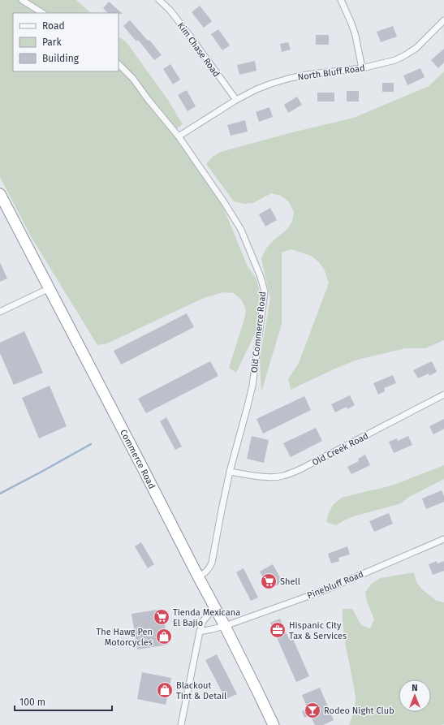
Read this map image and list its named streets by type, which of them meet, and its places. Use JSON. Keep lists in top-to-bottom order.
{
  "streets": {
    "highway": ["Commerce Road"],
    "street": [
      "Kim Chase Road",
      "North Bluff Road",
      "Old Commerce Road",
      "Old Creek Road",
      "Pinebluff Road"
    ]
  },
  "crossings": [
    ["Kim Chase Road", "North Bluff Road"],
    ["North Bluff Road", "Old Commerce Road"],
    ["Old Commerce Road", "Old Creek Road"],
    ["Old Commerce Road", "Commerce Road"],
    ["Commerce Road", "Pinebluff Road"]
  ],
  "places": {
    "supermarket": ["Shell", "Tienda Mexicana El Bajio"],
    "office": ["Hispanic City Tax & Services"],
    "shop": ["The Hawg Pen Motorcycles", "Blackout Tint & Detail"],
    "bar": ["Rodeo Night Club"]
  },
  "legend": ["Road", "Park", "Building"],
  "scale_bar": "100 m",
  "north": "top"
}
